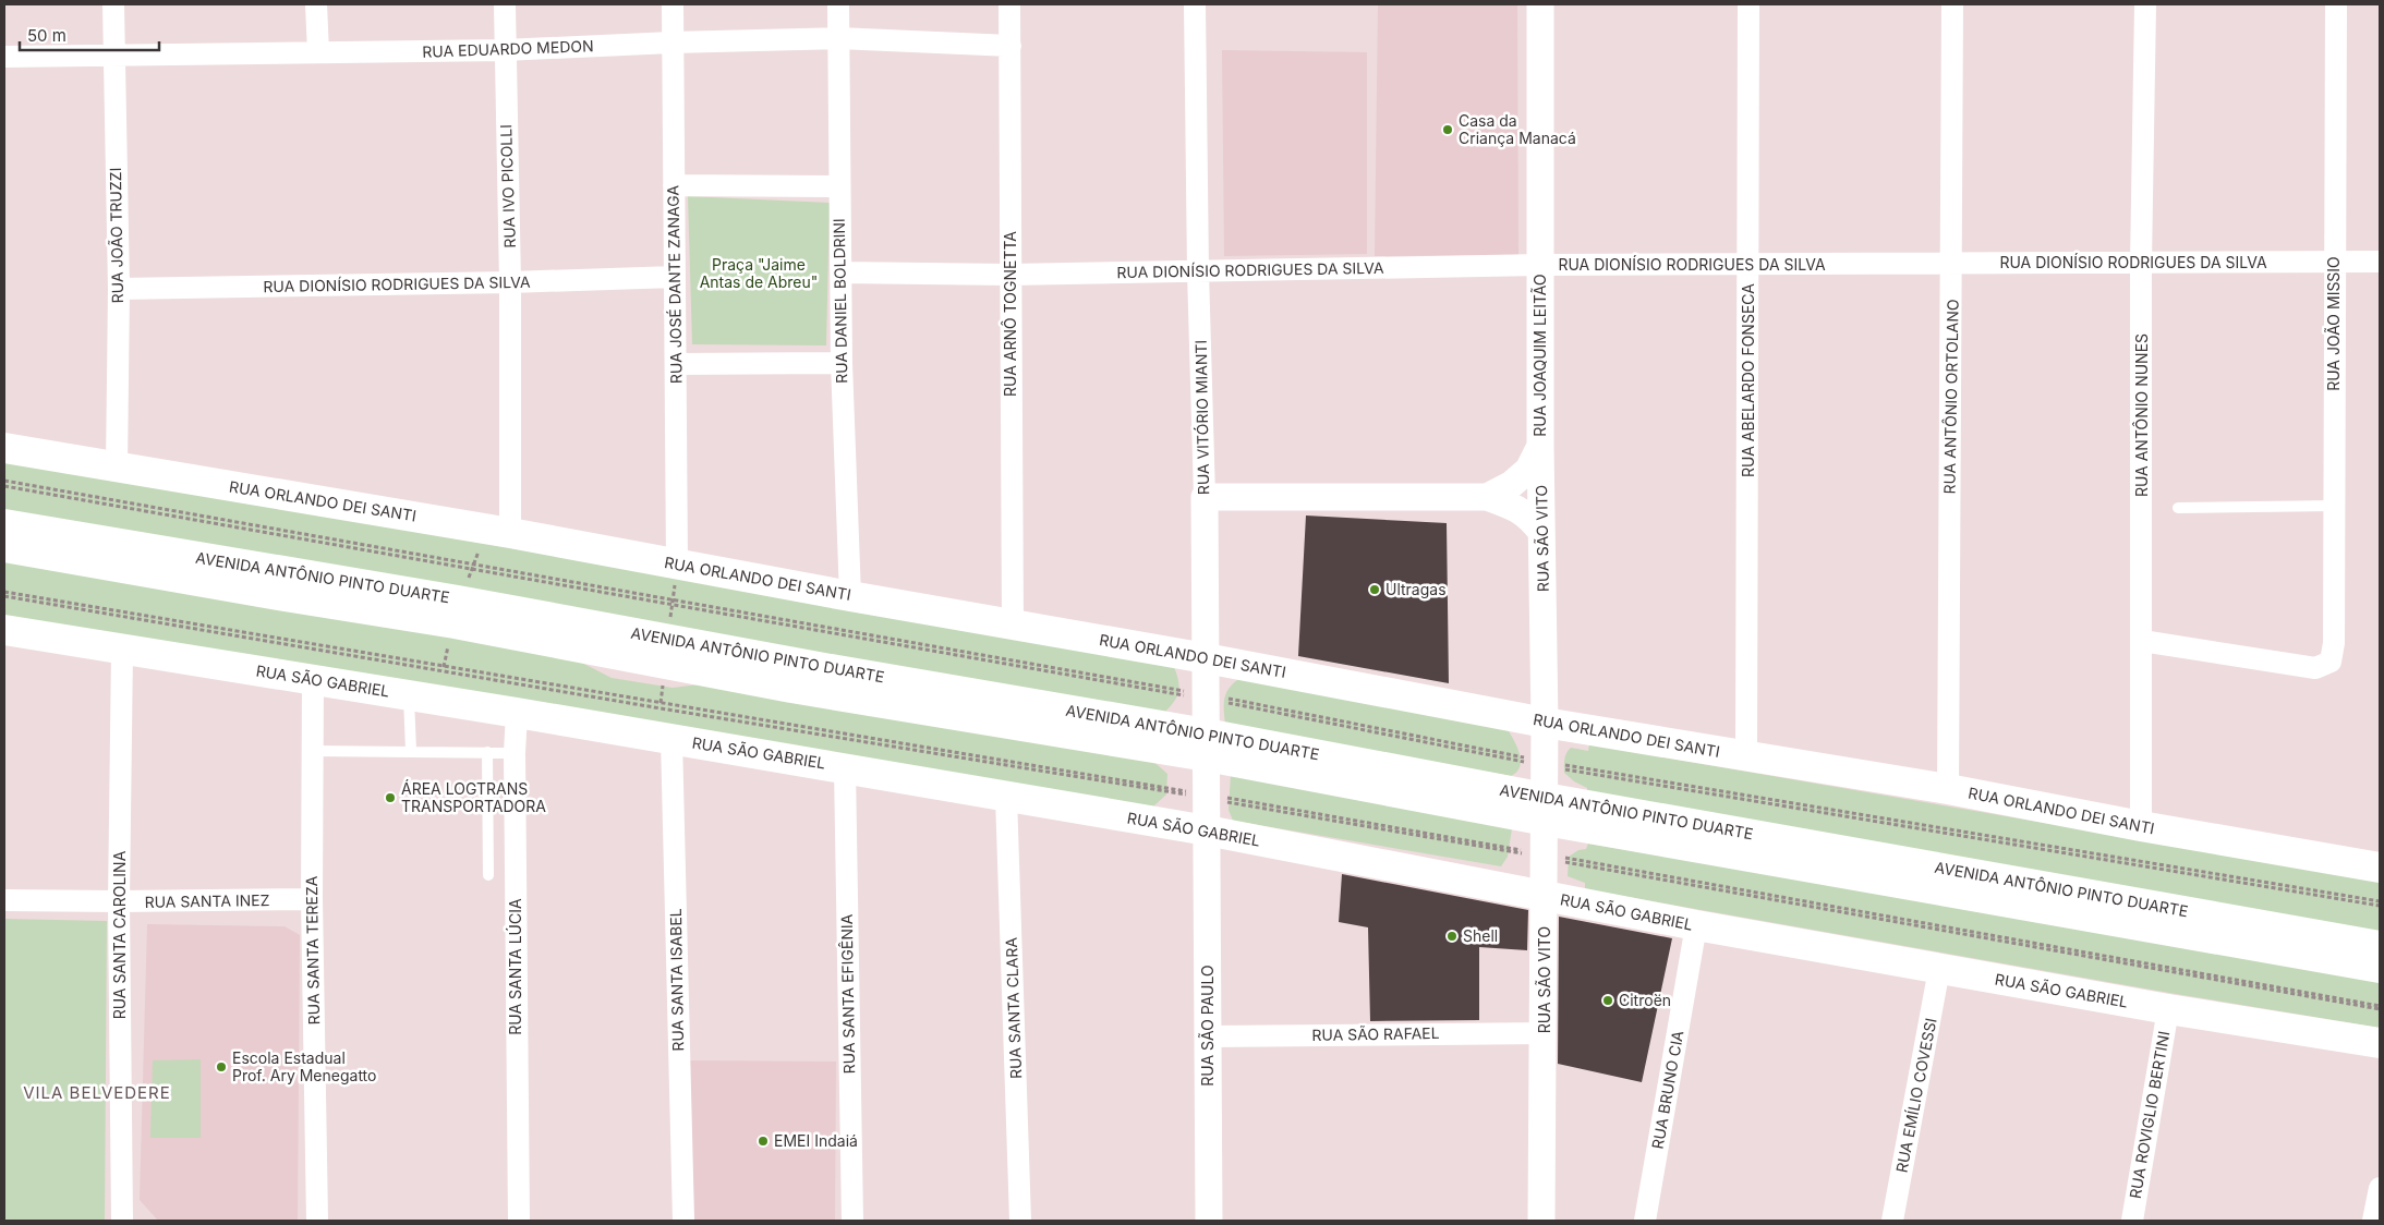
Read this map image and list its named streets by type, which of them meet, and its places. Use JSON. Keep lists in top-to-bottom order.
{
  "streets": {
    "main road": ["RUA ORLANDO DEI SANTI", "AVENIDA ANTÔNIO PINTO DUARTE", "RUA SÃO GABRIEL"],
    "street": [
      "RUA EDUARDO MEDON",
      "RUA IVO PICOLLI",
      "RUA JOÃO TRUZZI",
      "RUA DIONÍSIO RODRIGUES DA SILVA",
      "RUA JOSÉ DANTE ZANAGA",
      "RUA DANIEL BOLDRINI",
      "RUA ARNÔ TOGNETTA",
      "RUA JOÃO MISSIO",
      "RUA JOAQUIM LEITÃO",
      "RUA ABELARDO FONSECA",
      "RUA ANTÔNIO ORTOLANO",
      "RUA ANTÔNIO NUNES",
      "RUA VITÓRIO MIANTI",
      "RUA SÃO VITO",
      "RUA SANTA INEZ",
      "RUA SANTA CAROLINA",
      "RUA SANTA TEREZA",
      "RUA SANTA LÚCIA",
      "RUA SANTA ISABEL",
      "RUA SANTA EFIGÊNIA",
      "RUA SANTA CLARA",
      "RUA SÃO PAULO",
      "RUA SÃO RAFAEL",
      "RUA BRUNO CIA",
      "RUA EMÍLIO COVESSI",
      "RUA ROVIGLIO BERTINI"
    ]
  },
  "crossings": [
    ["RUA EDUARDO MEDON", "RUA IVO PICOLLI"],
    ["RUA EDUARDO MEDON", "RUA JOÃO TRUZZI"],
    ["RUA EDUARDO MEDON", "RUA JOSÉ DANTE ZANAGA"],
    ["RUA EDUARDO MEDON", "RUA DANIEL BOLDRINI"],
    ["RUA EDUARDO MEDON", "RUA ARNÔ TOGNETTA"],
    ["RUA IVO PICOLLI", "RUA DIONÍSIO RODRIGUES DA SILVA"],
    ["RUA IVO PICOLLI", "RUA ORLANDO DEI SANTI"],
    ["RUA JOÃO TRUZZI", "RUA DIONÍSIO RODRIGUES DA SILVA"],
    ["RUA JOÃO TRUZZI", "RUA ORLANDO DEI SANTI"],
    ["RUA DIONÍSIO RODRIGUES DA SILVA", "RUA JOSÉ DANTE ZANAGA"],
    ["RUA DIONÍSIO RODRIGUES DA SILVA", "RUA DANIEL BOLDRINI"],
    ["RUA DIONÍSIO RODRIGUES DA SILVA", "RUA ARNÔ TOGNETTA"],
    ["RUA DIONÍSIO RODRIGUES DA SILVA", "RUA JOÃO MISSIO"],
    ["RUA DIONÍSIO RODRIGUES DA SILVA", "RUA JOAQUIM LEITÃO"],
    ["RUA DIONÍSIO RODRIGUES DA SILVA", "RUA ABELARDO FONSECA"],
    ["RUA DIONÍSIO RODRIGUES DA SILVA", "RUA ANTÔNIO ORTOLANO"],
    ["RUA DIONÍSIO RODRIGUES DA SILVA", "RUA ANTÔNIO NUNES"],
    ["RUA DIONÍSIO RODRIGUES DA SILVA", "RUA VITÓRIO MIANTI"],
    ["RUA JOSÉ DANTE ZANAGA", "RUA ORLANDO DEI SANTI"],
    ["RUA DANIEL BOLDRINI", "RUA ORLANDO DEI SANTI"],
    ["RUA ARNÔ TOGNETTA", "RUA ORLANDO DEI SANTI"],
    ["RUA JOÃO MISSIO", "RUA ANTÔNIO NUNES"],
    ["RUA JOAQUIM LEITÃO", "RUA VITÓRIO MIANTI"],
    ["RUA JOAQUIM LEITÃO", "RUA SÃO VITO"],
    ["RUA ABELARDO FONSECA", "RUA ORLANDO DEI SANTI"],
    ["RUA ANTÔNIO ORTOLANO", "RUA ORLANDO DEI SANTI"],
    ["RUA ANTÔNIO NUNES", "RUA ORLANDO DEI SANTI"],
    ["RUA VITÓRIO MIANTI", "RUA ORLANDO DEI SANTI"],
    ["RUA VITÓRIO MIANTI", "AVENIDA ANTÔNIO PINTO DUARTE"],
    ["RUA VITÓRIO MIANTI", "RUA SÃO GABRIEL"],
    ["RUA VITÓRIO MIANTI", "RUA SÃO PAULO"],
    ["RUA ORLANDO DEI SANTI", "RUA SÃO VITO"],
    ["RUA SÃO VITO", "AVENIDA ANTÔNIO PINTO DUARTE"],
    ["RUA SÃO VITO", "RUA SÃO GABRIEL"],
    ["RUA SÃO VITO", "RUA SÃO RAFAEL"],
    ["RUA SÃO GABRIEL", "RUA SANTA CAROLINA"],
    ["RUA SÃO GABRIEL", "RUA SANTA TEREZA"],
    ["RUA SÃO GABRIEL", "RUA SANTA LÚCIA"],
    ["RUA SÃO GABRIEL", "RUA SANTA ISABEL"],
    ["RUA SÃO GABRIEL", "RUA SANTA EFIGÊNIA"],
    ["RUA SÃO GABRIEL", "RUA SANTA CLARA"],
    ["RUA SÃO GABRIEL", "RUA SÃO PAULO"],
    ["RUA SÃO GABRIEL", "RUA BRUNO CIA"],
    ["RUA SÃO GABRIEL", "RUA EMÍLIO COVESSI"],
    ["RUA SÃO GABRIEL", "RUA ROVIGLIO BERTINI"],
    ["RUA SANTA INEZ", "RUA SANTA CAROLINA"],
    ["RUA SANTA INEZ", "RUA SANTA TEREZA"],
    ["RUA SÃO PAULO", "RUA SÃO RAFAEL"]
  ],
  "districts": ["VILA BELVEDERE"],
  "parks": ["Praça \"Jaime Antas de Abreu\""],
  "places": [
    "Casa da Criança Manacá",
    "Ultragas",
    "ÁREA LOGTRANS TRANSPORTADORA",
    "Shell",
    "Citroën",
    "Escola Estadual Prof. Ary Menegatto",
    "EMEI Indaiá"
  ],
  "scale_bar": "50 m"
}
